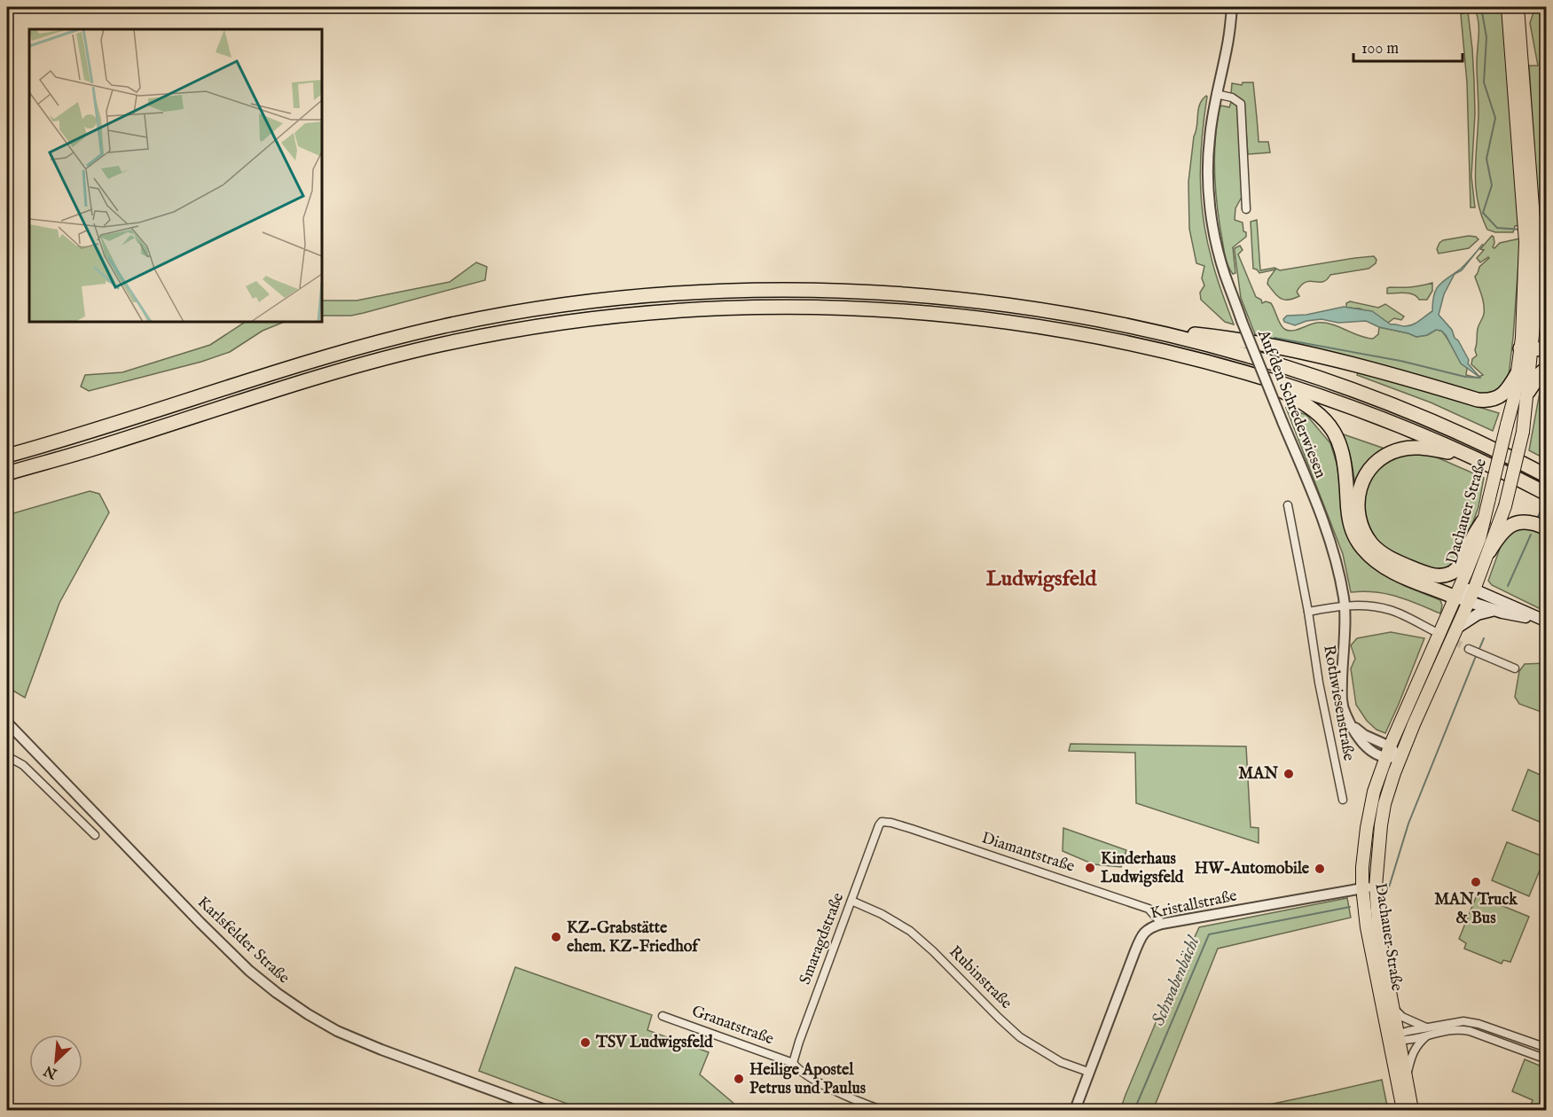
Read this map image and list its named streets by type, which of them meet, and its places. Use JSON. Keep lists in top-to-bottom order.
{
  "streets": {
    "main road": ["Dachauer Straße"],
    "street": [
      "Auf den Schrederwiesen",
      "Rothwiesenstraße",
      "Diamantstraße",
      "Kristallstraße",
      "Smaragdstraße",
      "Karlsfelder Straße",
      "Rubinstraße",
      "Granatstraße"
    ]
  },
  "crossings": [
    ["Auf den Schrederwiesen", "Dachauer Straße"],
    ["Dachauer Straße", "Kristallstraße"],
    ["Diamantstraße", "Kristallstraße"],
    ["Diamantstraße", "Smaragdstraße"],
    ["Kristallstraße", "Rubinstraße"],
    ["Smaragdstraße", "Rubinstraße"],
    ["Smaragdstraße", "Granatstraße"]
  ],
  "districts": ["Ludwigsfeld"],
  "water": ["Schwabenbächl"],
  "places": [
    "MAN",
    "Kinderhaus Ludwigsfeld",
    "HW-Automobile",
    "MAN Truck & Bus",
    "KZ-Grabstätte ehem. KZ-Friedhof",
    "TSV Ludwigsfeld",
    "Heilige Apostel Petrus und Paulus"
  ],
  "scale_bar": "100 m",
  "north": "bottom left"
}
